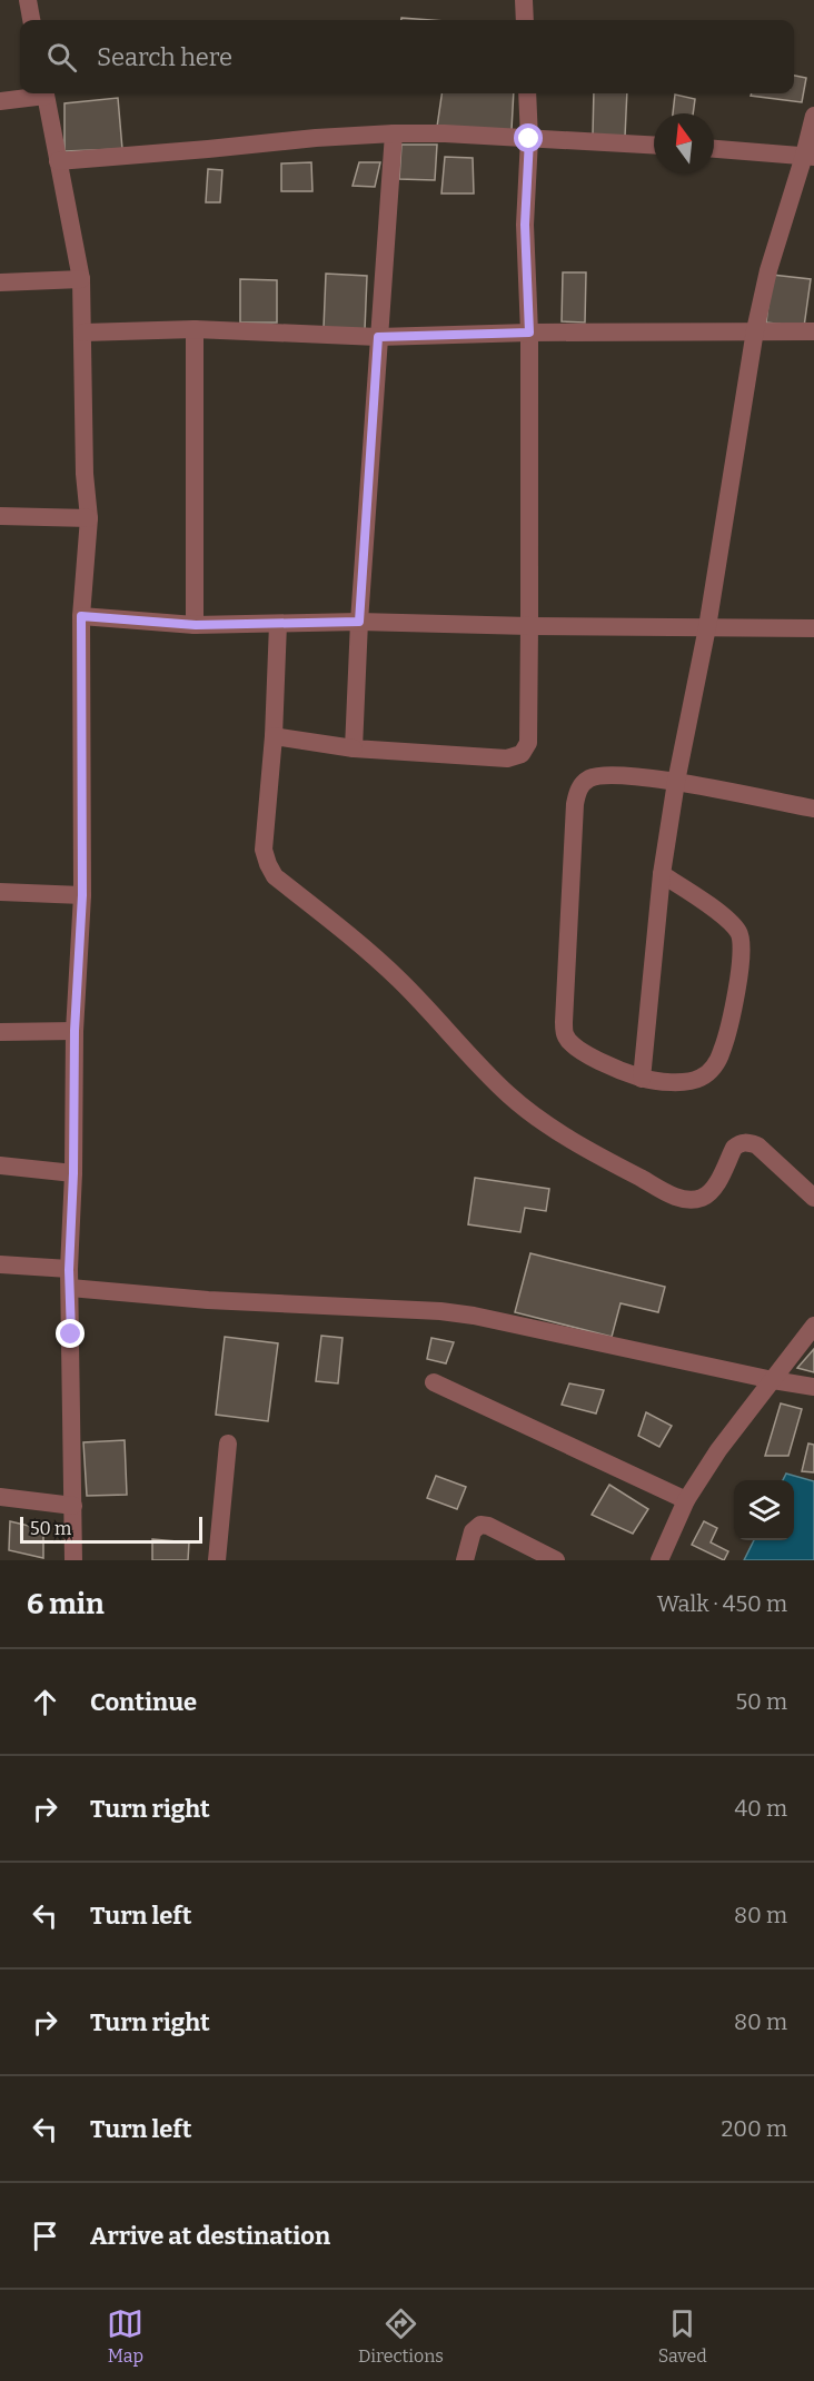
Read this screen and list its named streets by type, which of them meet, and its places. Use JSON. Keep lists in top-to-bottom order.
{
  "scale_bar": "50 m",
  "north": "top",
  "page": {
    "search": "Search here",
    "scale": "50 m",
    "heading": ["6 min", "Walk · 450 m"],
    "list": [
      ["Continue", "50 m"],
      ["Turn right", "40 m"],
      ["Turn left", "80 m"],
      ["Turn right", "80 m"],
      ["Turn left", "200 m"],
      "Arrive at destination"
    ],
    "nav": ["Map", "Directions", "Saved"]
  }
}
